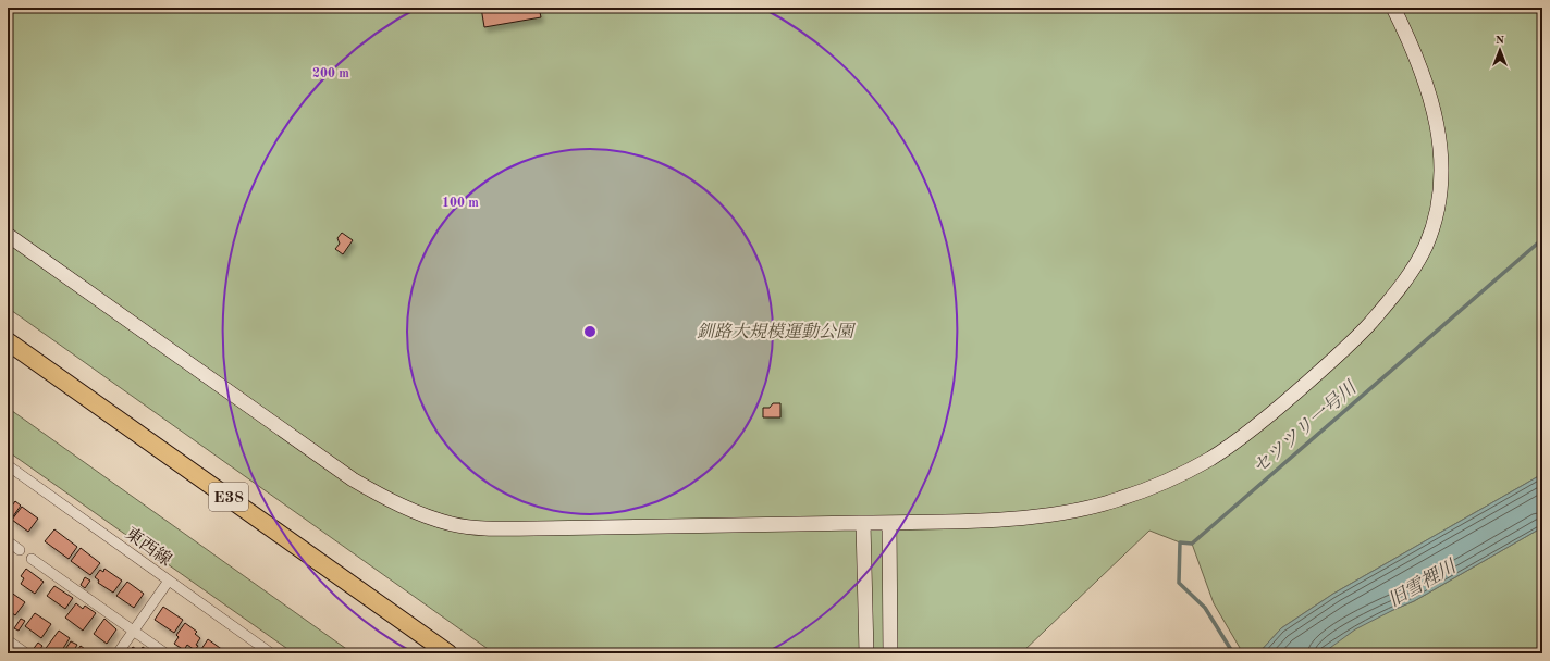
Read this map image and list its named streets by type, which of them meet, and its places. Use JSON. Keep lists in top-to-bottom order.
{
  "streets": {
    "highway": ["E38"],
    "street": ["東西線"]
  },
  "water": ["セツツリ一号川", "旧雪裡川"],
  "parks": ["釧路大規模運動公園"],
  "north": "top",
  "rings": ["200 m", "100 m"]
}
